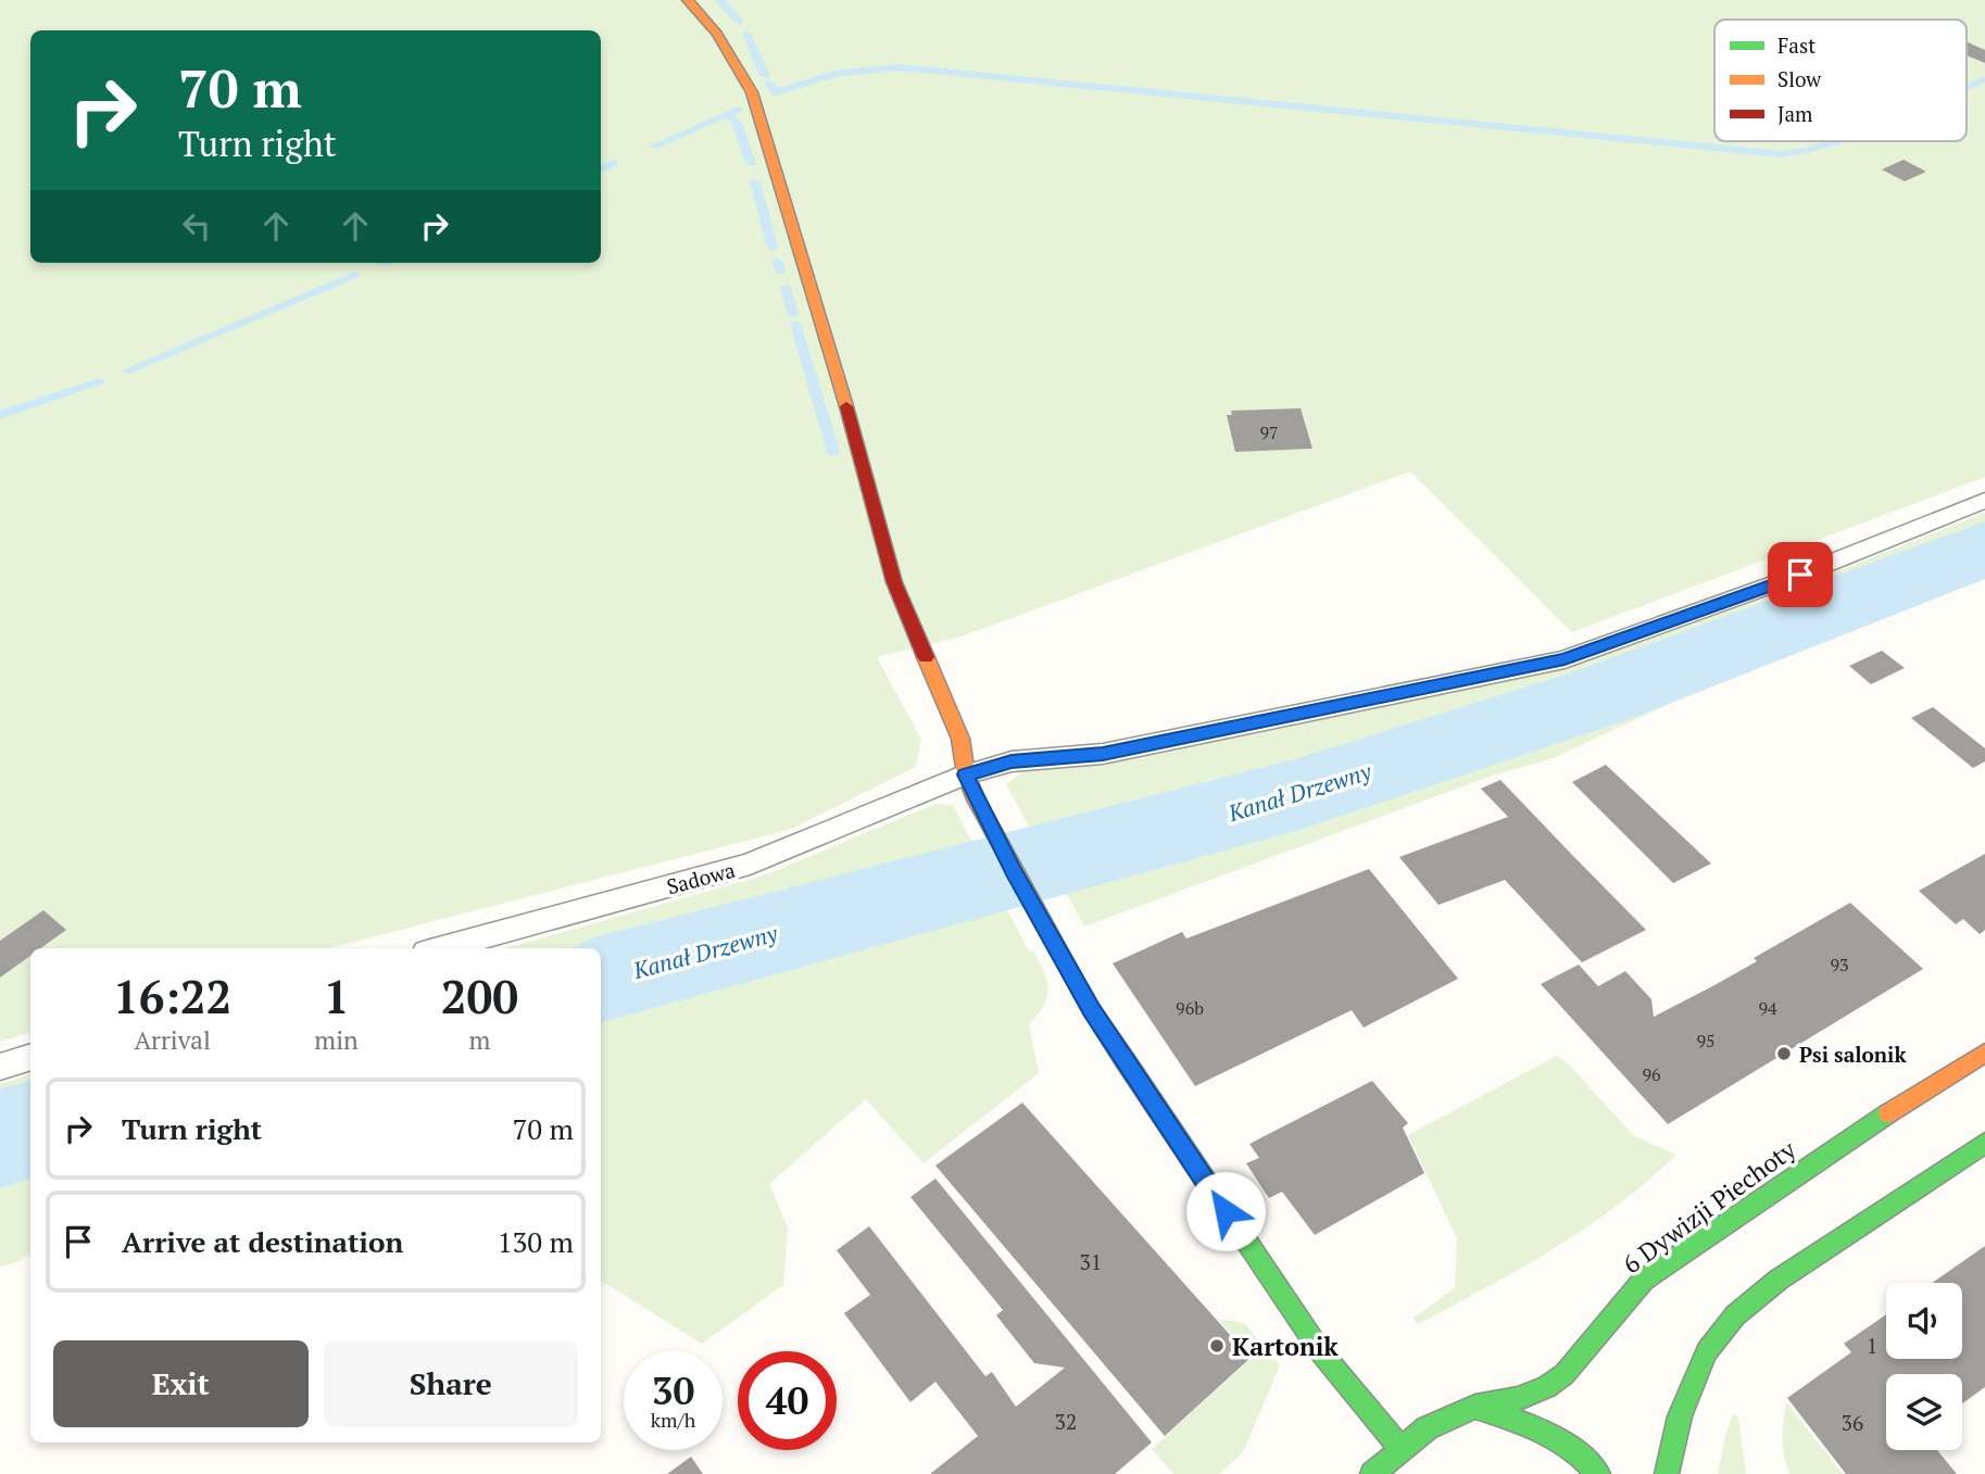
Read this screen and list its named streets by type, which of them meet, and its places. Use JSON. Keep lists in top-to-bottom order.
{
  "streets": {
    "street": ["6 Dywizji Piechoty"],
    "lane": ["Sadowa"]
  },
  "water": ["Kanał Drzewny"],
  "places": ["Psi salonik", "Kartonik"],
  "house_numbers": [
    "97",
    "93",
    "96b",
    "94",
    "95",
    "96",
    "31",
    "1",
    "32",
    "36"
  ],
  "legend": ["Fast", "Slow", "Jam"],
  "page": {
    "turn": ["70 m", "Turn right"],
    "eta": [
      "16:22",
      "Arrival",
      "1",
      "min",
      "200",
      "m"
    ],
    "list": [
      {
        "name": "Turn right",
        "value": "70 m"
      },
      {
        "name": "Arrive at destination",
        "value": "130 m"
      }
    ],
    "buttons": ["Exit", "Share"],
    "speed": "30 km/h",
    "limit": "40"
  }
}
